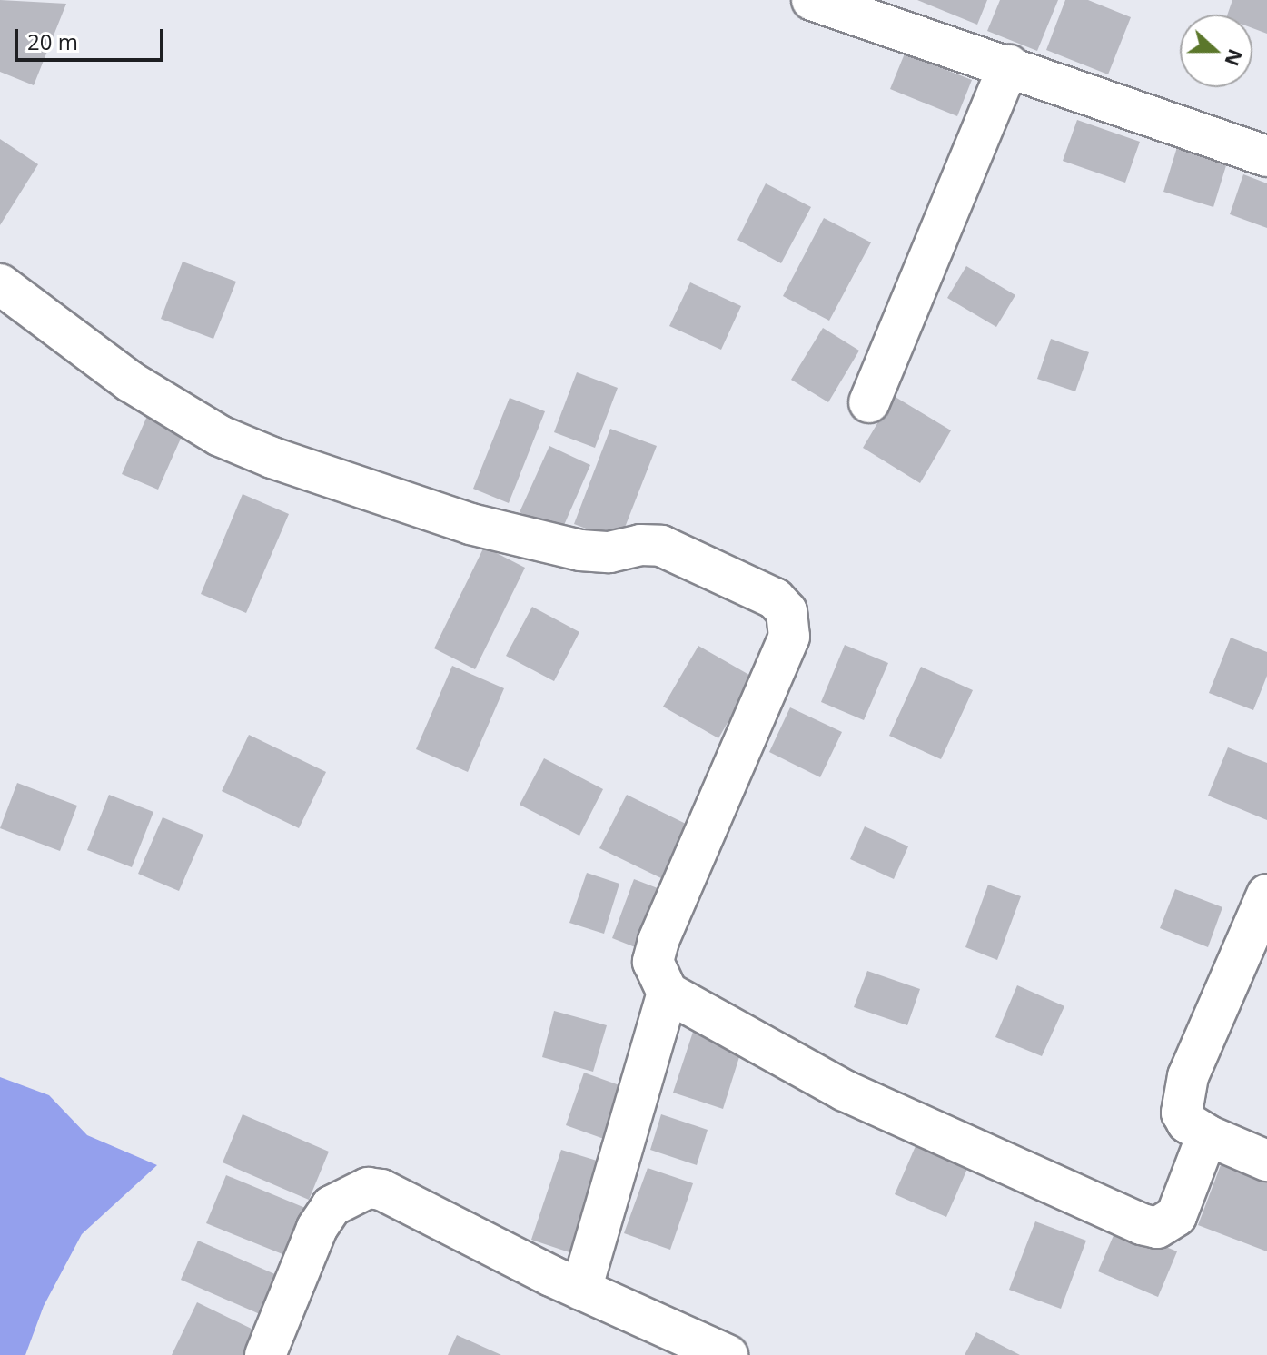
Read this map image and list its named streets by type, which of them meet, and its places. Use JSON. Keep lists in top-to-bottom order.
{
  "scale_bar": "20 m",
  "north": "right"
}
